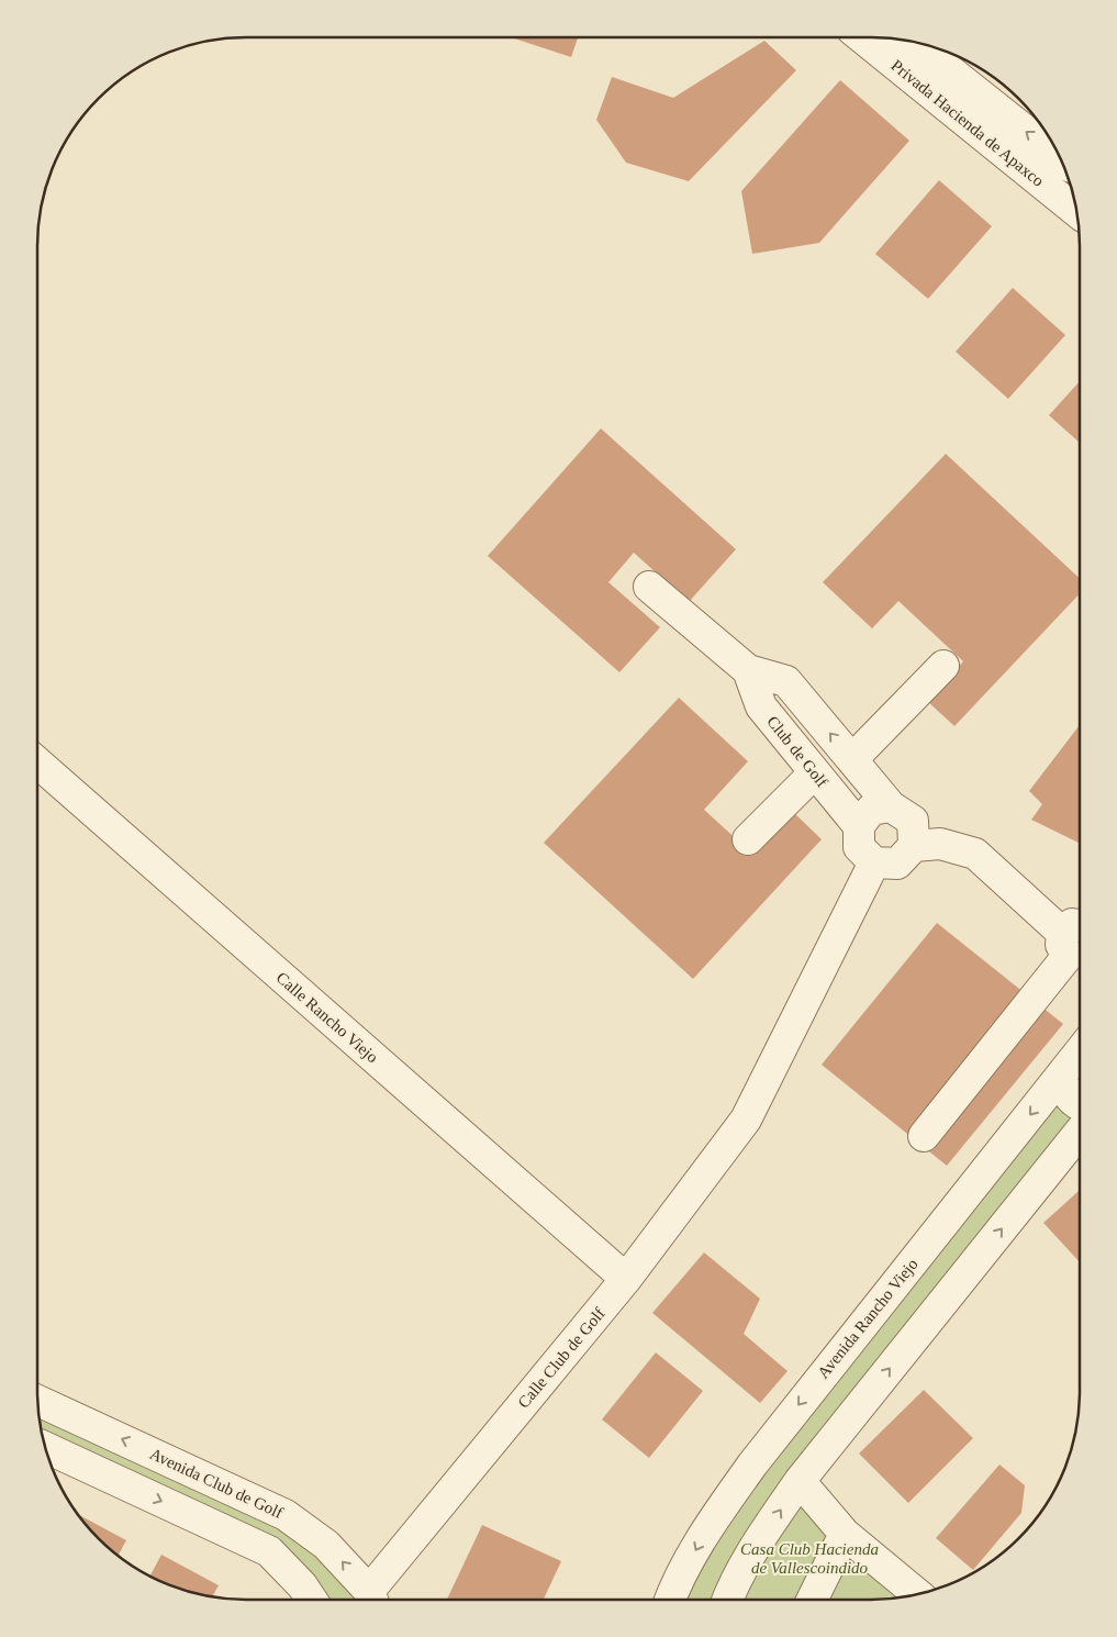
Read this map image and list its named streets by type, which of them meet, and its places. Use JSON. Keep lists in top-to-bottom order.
{
  "streets": {
    "street": [
      "Privada Hacienda de Apaxco",
      "Club de Golf",
      "Calle Rancho Viejo",
      "Avenida Rancho Viejo",
      "Calle Club de Golf",
      "Avenida Club de Golf"
    ]
  },
  "crossings": [
    ["Club de Golf", "Calle Club de Golf"],
    ["Calle Rancho Viejo", "Calle Club de Golf"],
    ["Calle Club de Golf", "Avenida Club de Golf"]
  ],
  "parks": ["Casa Club Hacienda de Vallescoindido"]
}
